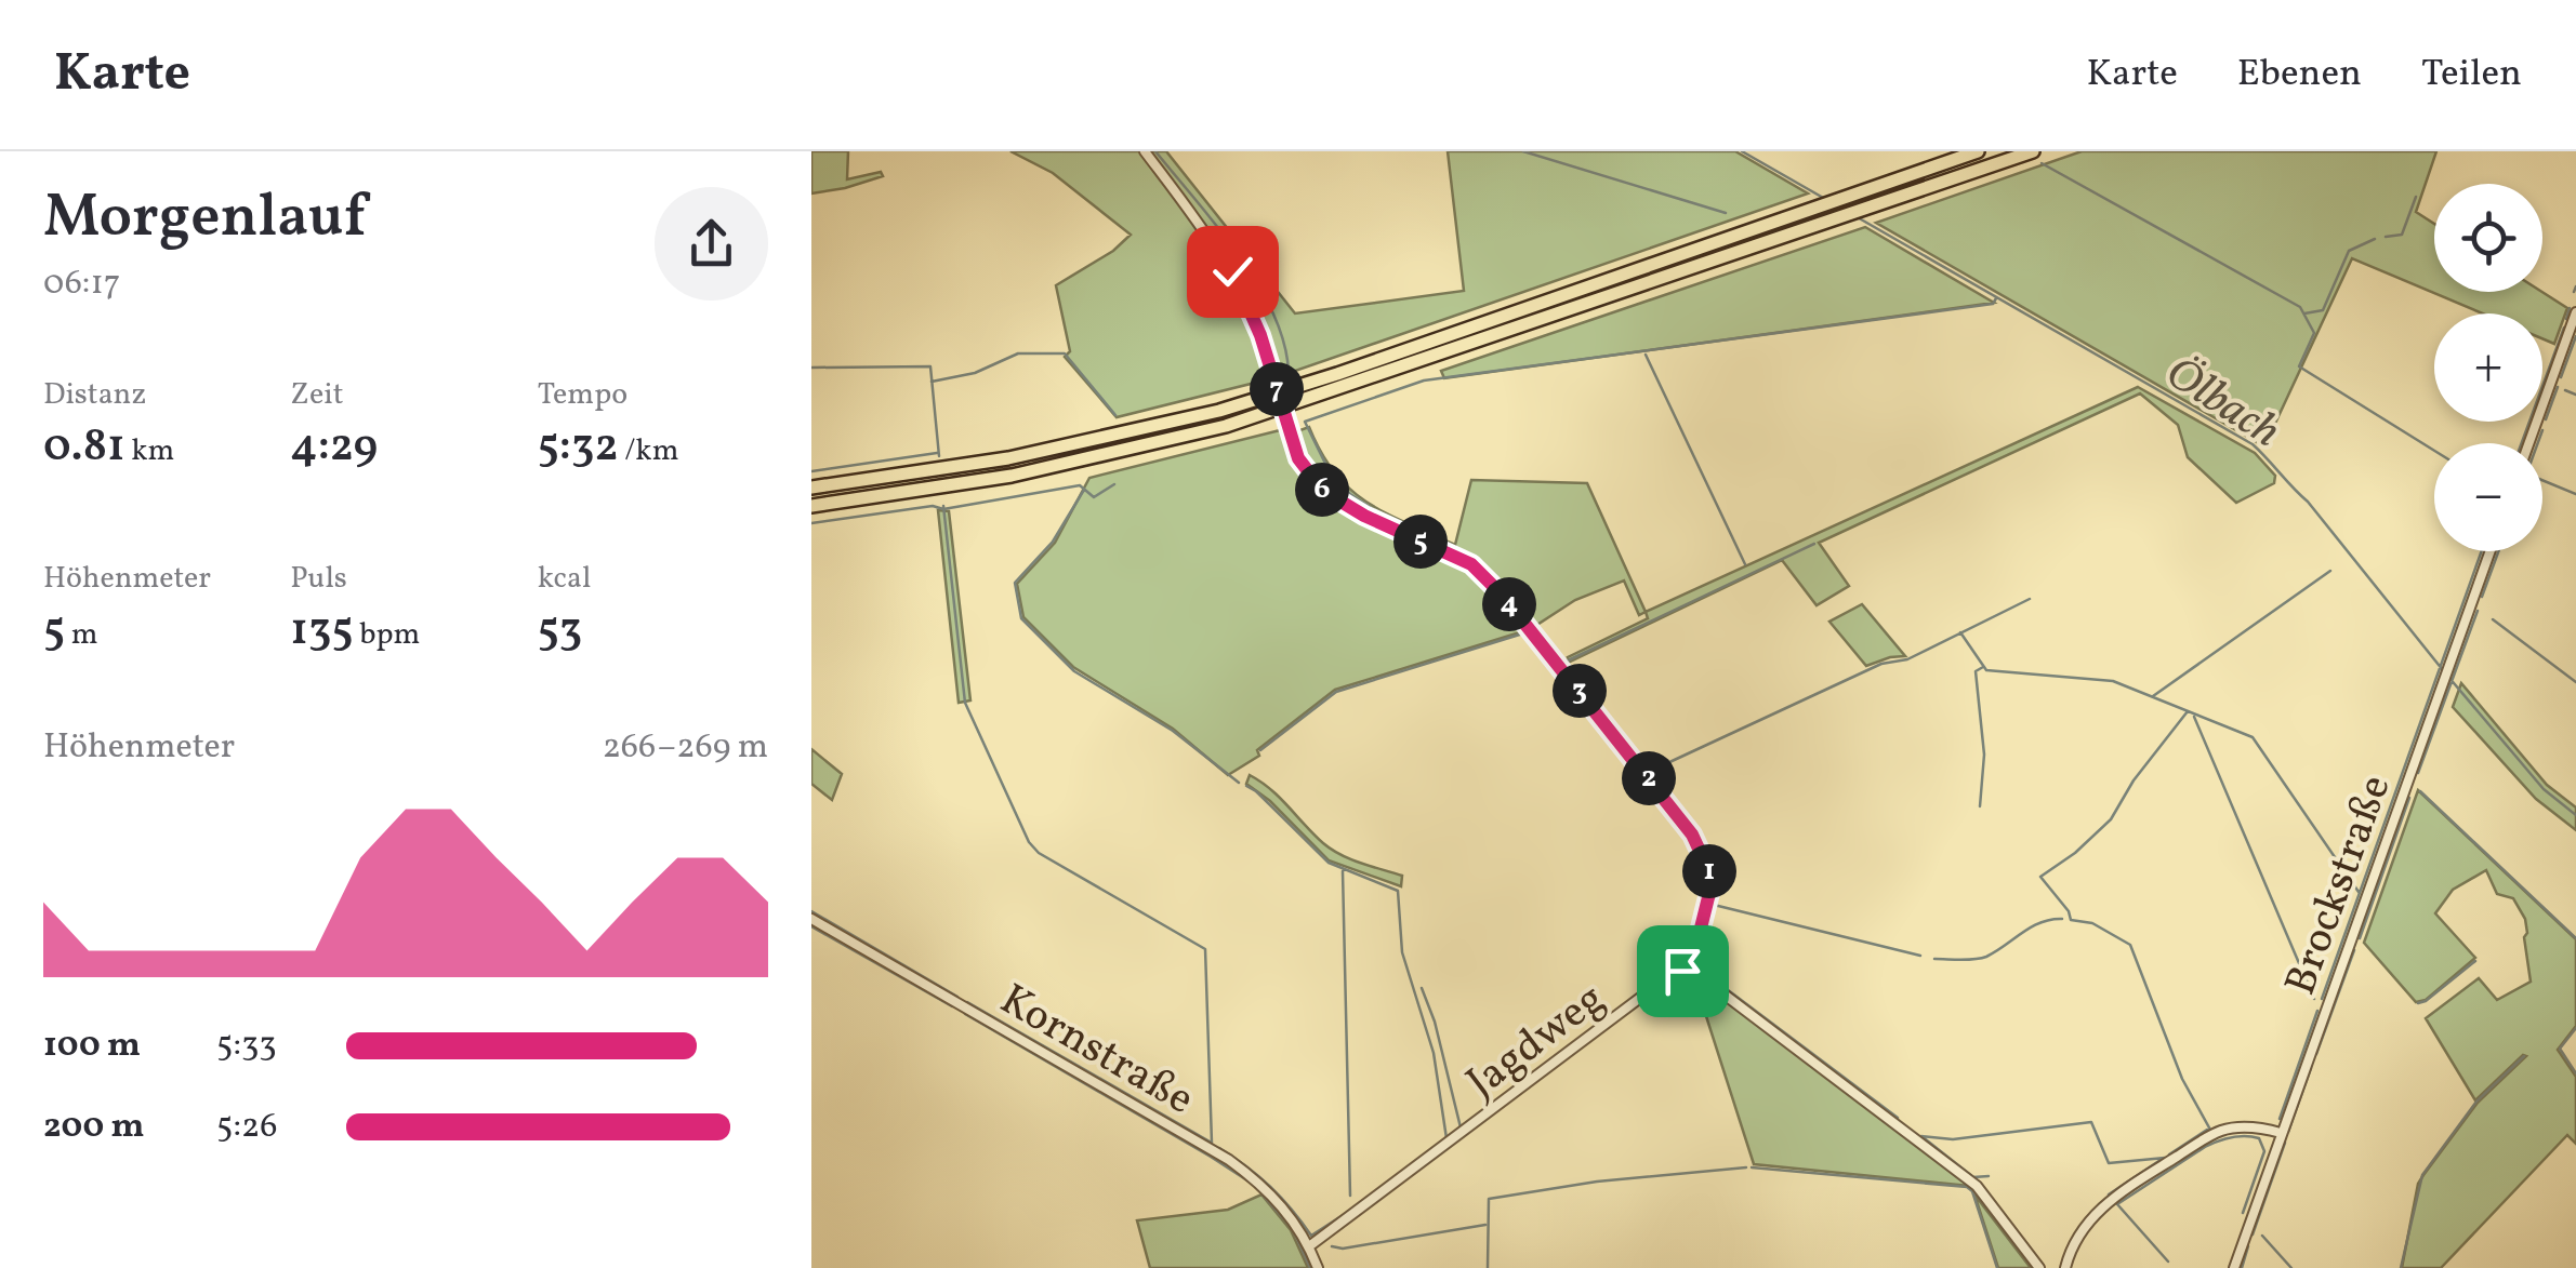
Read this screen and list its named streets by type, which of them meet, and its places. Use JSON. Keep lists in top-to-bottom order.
{
  "streets": {
    "street": ["Brockstraße", "Jagdweg", "Kornstraße"]
  },
  "crossings": [
    ["Jagdweg", "Kornstraße"]
  ],
  "water": ["Ölbach"],
  "page": {
    "header": "Karte",
    "nav": ["Karte", "Ebenen", "Teilen"],
    "heading": ["Morgenlauf", "06:17"],
    "map_buttons": ["+", "−"],
    "stats": [
      ["Distanz", "0.81 km"],
      ["Zeit", "4:29"],
      ["Tempo", "5:32 /km"],
      ["Höhenmeter", "5 m"],
      ["Puls", "135 bpm"],
      ["kcal", "53"]
    ],
    "pins": [
      "7",
      "6",
      "5",
      "4",
      "3",
      "2",
      "1"
    ],
    "chart": ["Höhenmeter", "266–269 m"],
    "list": [
      {
        "name": "100 m",
        "note": "5:33"
      },
      {
        "name": "200 m",
        "note": "5:26"
      }
    ]
  }
}
